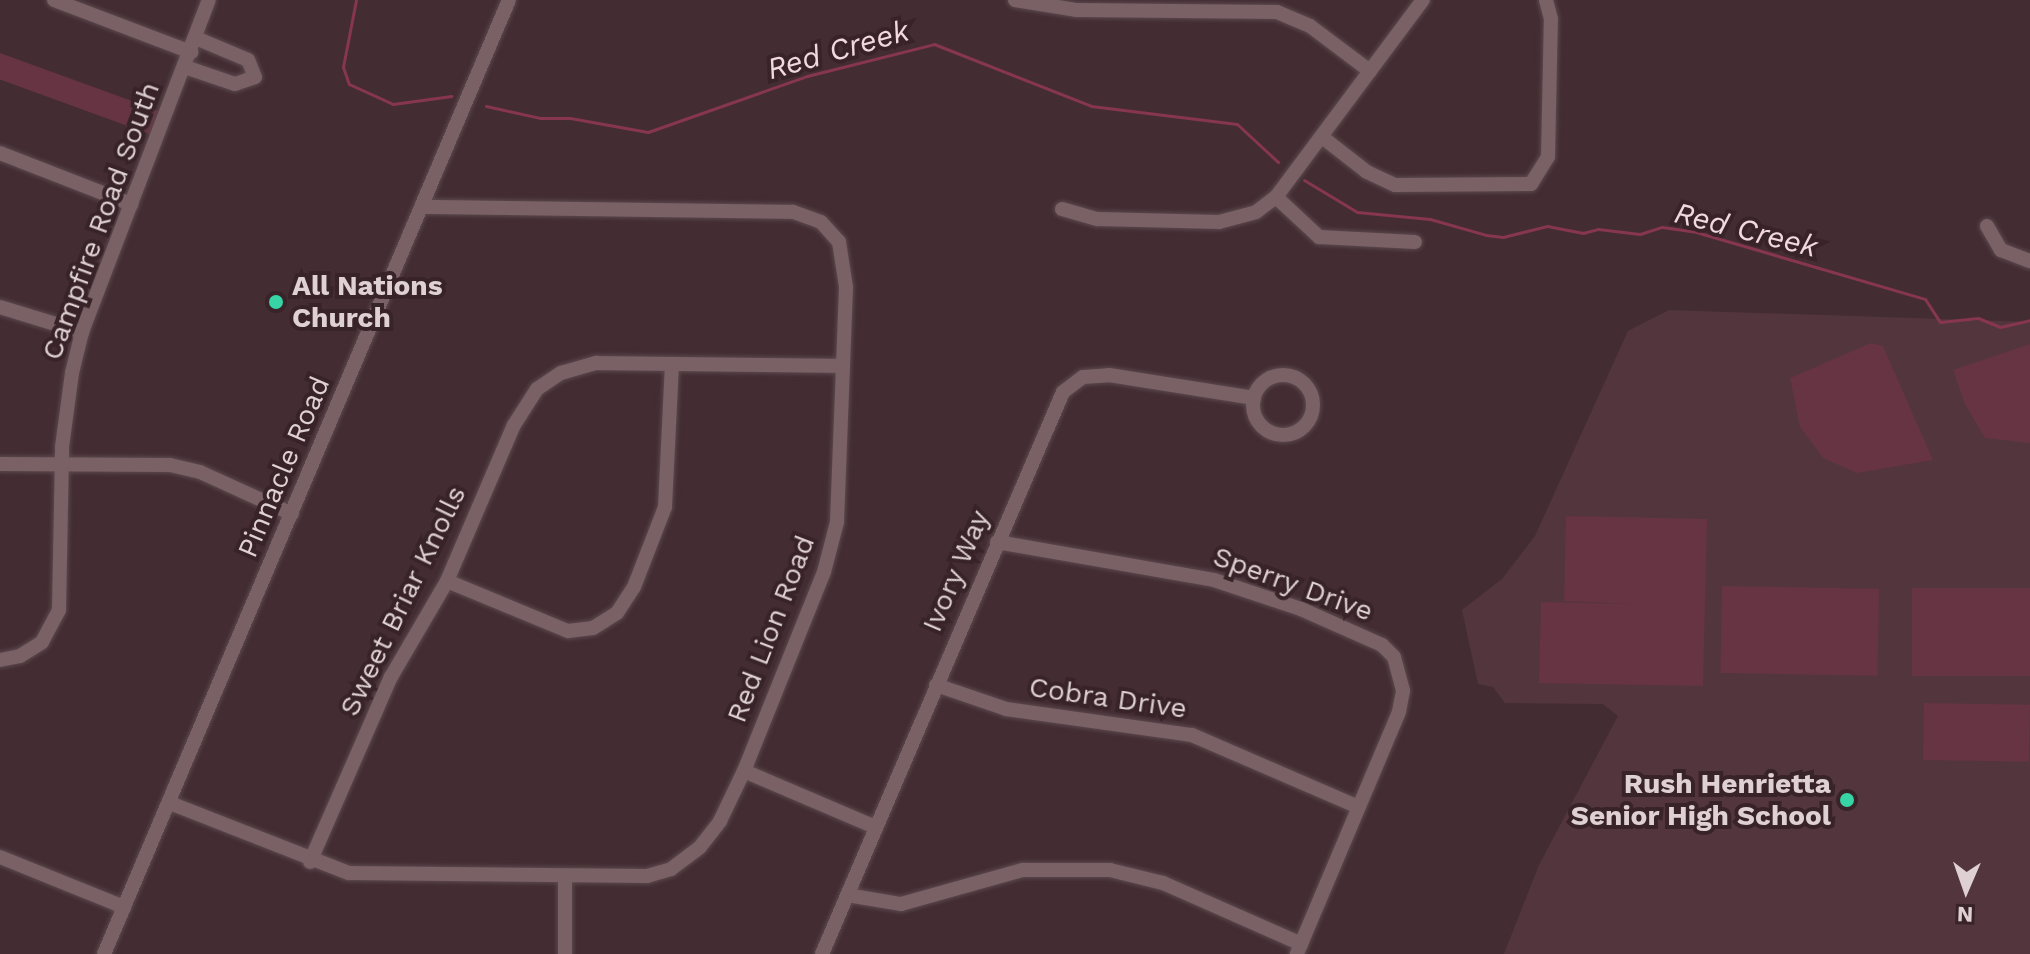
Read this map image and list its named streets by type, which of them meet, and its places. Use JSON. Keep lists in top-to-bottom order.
{
  "streets": {
    "street": [
      "Campfire Road South",
      "Pinnacle Road",
      "Ivory Way",
      "Sperry Drive",
      "Sweet Briar Knolls",
      "Red Lion Road",
      "Cobra Drive"
    ]
  },
  "crossings": [
    ["Pinnacle Road", "Red Lion Road"],
    ["Ivory Way", "Sperry Drive"],
    ["Ivory Way", "Cobra Drive"],
    ["Sperry Drive", "Cobra Drive"],
    ["Sweet Briar Knolls", "Red Lion Road"]
  ],
  "water": ["Red Creek"],
  "places": ["All Nations Church", "Rush Henrietta Senior High School"],
  "north": "bottom"
}
